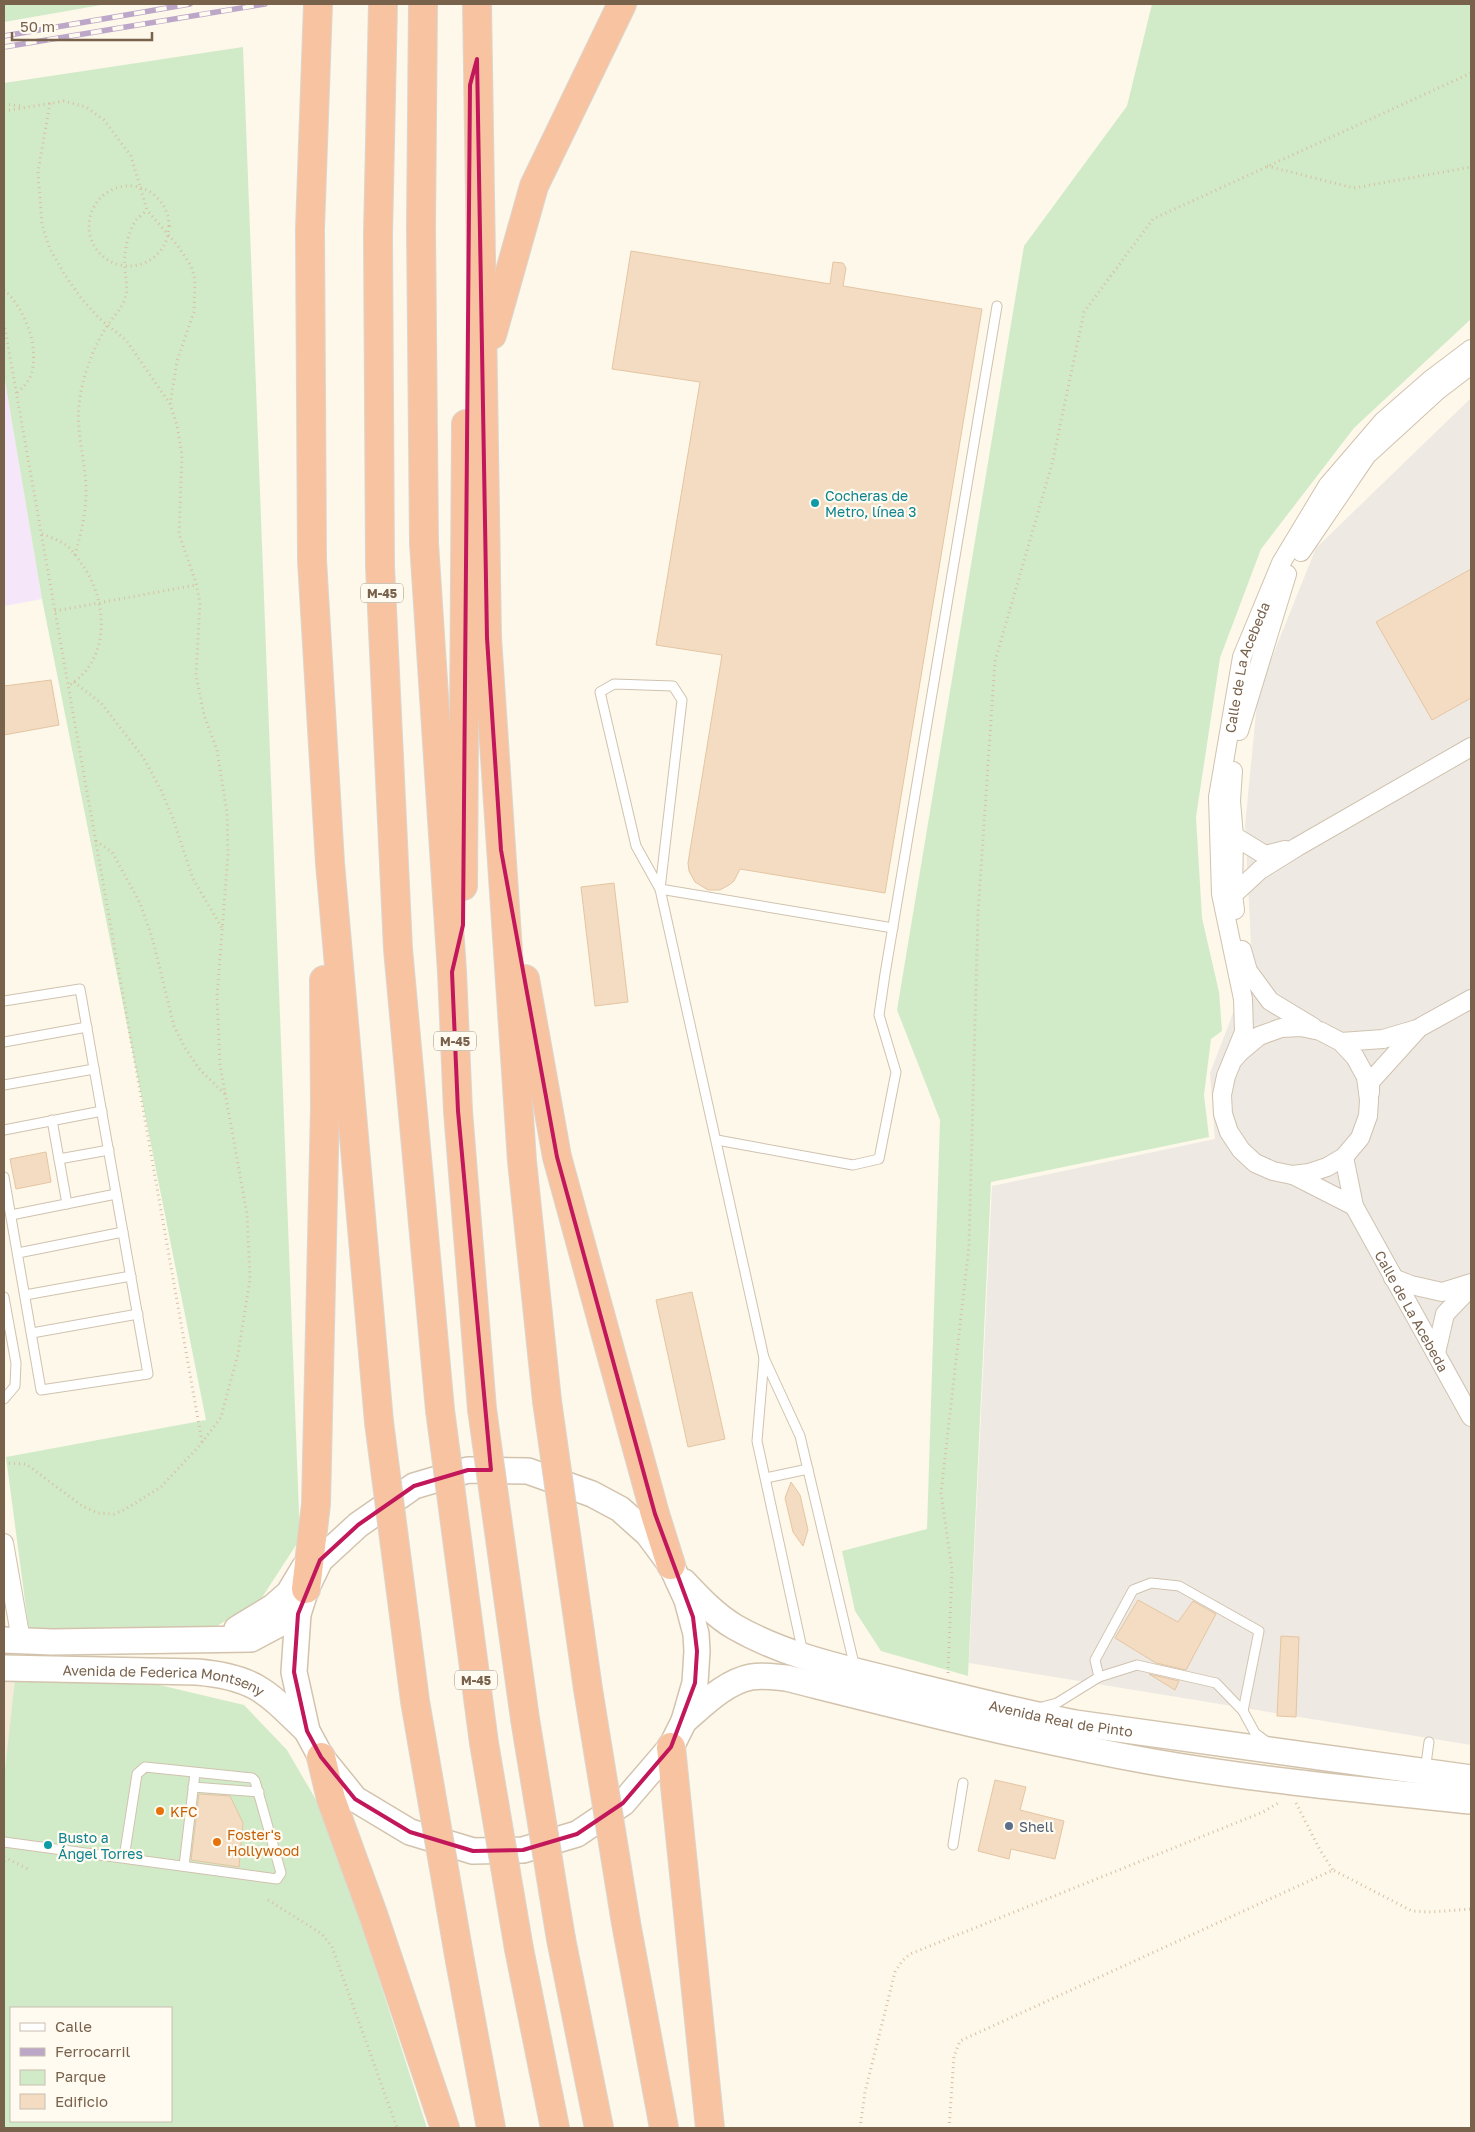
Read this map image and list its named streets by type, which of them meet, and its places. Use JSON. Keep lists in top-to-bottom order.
{
  "streets": {
    "highway": ["M-45"],
    "main road": ["Avenida de Federica Montseny", "Avenida Real de Pinto"],
    "street": ["Calle de La Acebeda"]
  },
  "places": [
    "Cocheras de Metro, línea 3",
    "KFC",
    "Shell",
    "Foster's Hollywood",
    "Busto a Ángel Torres"
  ],
  "legend": [
    "Calle",
    "Ferrocarril",
    "Parque",
    "Edificio"
  ],
  "scale_bar": "50 m"
}
